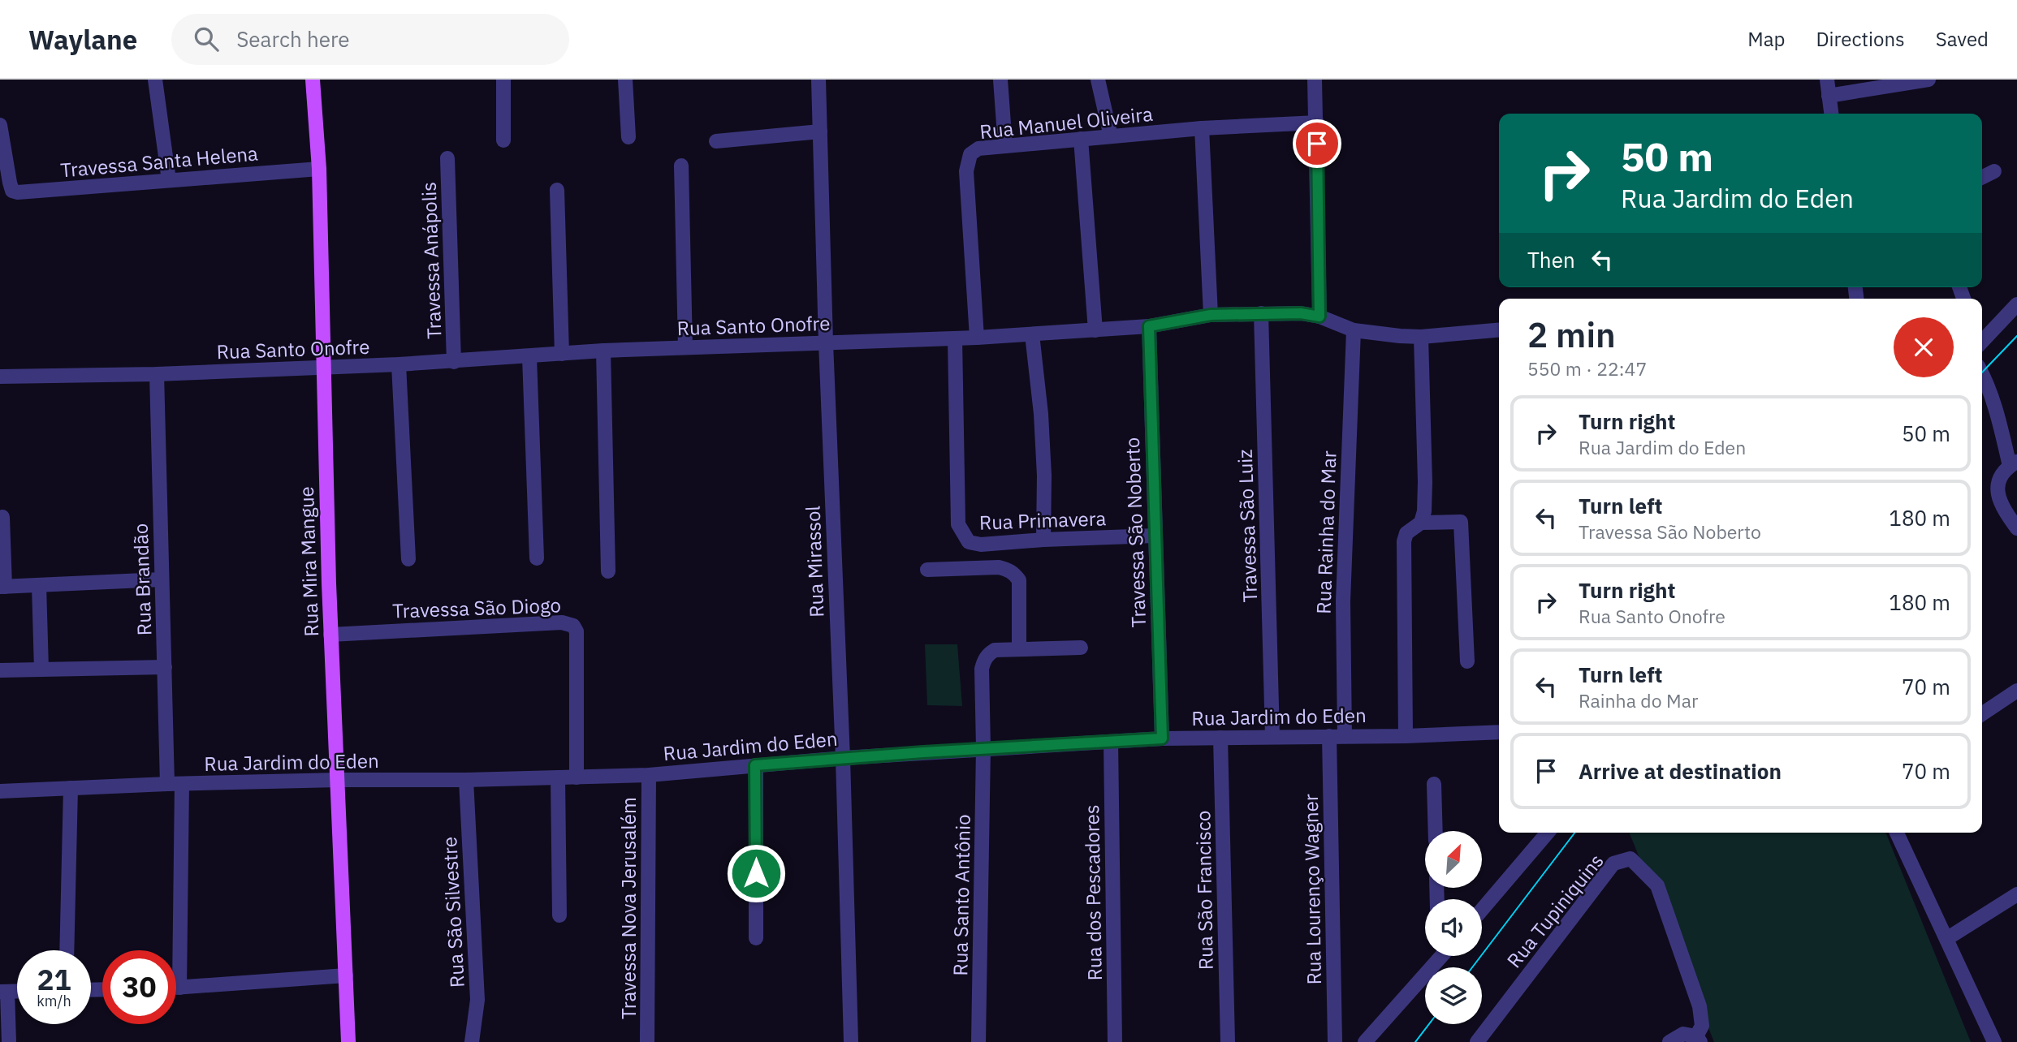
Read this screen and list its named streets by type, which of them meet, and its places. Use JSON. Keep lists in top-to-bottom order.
{
  "streets": {
    "main road": ["Rua Mira Mangue"],
    "street": [
      "Rua Manuel Oliveira",
      "Travessa Santa Helena",
      "Travessa Anápolis",
      "Rua Santo Onofre",
      "Rua Primavera",
      "Travessa São Luiz",
      "Travessa São Noberto",
      "Rua Rainha do Mar",
      "Rua Mirassol",
      "Rua Brandão",
      "Travessa São Diogo",
      "Rua Jardim do Eden",
      "Rua Lourenço Wagner",
      "Rua São Francisco",
      "Rua dos Pescadores",
      "Rua Santo Antônio",
      "Travessa Nova Jerusalém",
      "Rua Tupiniquins",
      "Rua São Silvestre"
    ]
  },
  "crossings": [
    ["Rua Manuel Oliveira", "Rua Santo Onofre"],
    ["Travessa Santa Helena", "Rua Mira Mangue"],
    ["Travessa Anápolis", "Rua Santo Onofre"],
    ["Rua Santo Onofre", "Rua Primavera"],
    ["Rua Santo Onofre", "Travessa São Luiz"],
    ["Rua Santo Onofre", "Travessa São Noberto"],
    ["Rua Santo Onofre", "Rua Rainha do Mar"],
    ["Rua Santo Onofre", "Rua Mira Mangue"],
    ["Rua Santo Onofre", "Rua Mirassol"],
    ["Rua Santo Onofre", "Rua Brandão"],
    ["Rua Primavera", "Travessa São Noberto"],
    ["Travessa São Luiz", "Rua Jardim do Eden"],
    ["Travessa São Noberto", "Rua Jardim do Eden"],
    ["Rua Rainha do Mar", "Rua Jardim do Eden"],
    ["Rua Mira Mangue", "Travessa São Diogo"],
    ["Rua Mira Mangue", "Rua Jardim do Eden"],
    ["Rua Mirassol", "Rua Jardim do Eden"],
    ["Rua Brandão", "Rua Jardim do Eden"],
    ["Travessa São Diogo", "Rua Jardim do Eden"],
    ["Rua Jardim do Eden", "Rua Lourenço Wagner"],
    ["Rua Jardim do Eden", "Rua São Francisco"],
    ["Rua Jardim do Eden", "Rua dos Pescadores"],
    ["Rua Jardim do Eden", "Rua Santo Antônio"],
    ["Rua Jardim do Eden", "Travessa Nova Jerusalém"],
    ["Rua Jardim do Eden", "Rua São Silvestre"]
  ],
  "north": "top right",
  "page": {
    "header": "Waylane",
    "search": "Search here",
    "nav": ["Map", "Directions", "Saved"],
    "turn": ["50 m", "Rua Jardim do Eden"],
    "then": "Then",
    "heading": ["2 min", "550 m · 22:47"],
    "list": [
      {
        "name": "Turn right",
        "note": "Rua Jardim do Eden",
        "value": "50 m"
      },
      {
        "name": "Turn left",
        "note": "Travessa São Noberto",
        "value": "180 m"
      },
      {
        "name": "Turn right",
        "note": "Rua Santo Onofre",
        "value": "180 m"
      },
      {
        "name": "Turn left",
        "note": "Rainha do Mar",
        "value": "70 m"
      },
      {
        "name": "Arrive at destination",
        "value": "70 m"
      }
    ],
    "speed": "21 km/h",
    "limit": "30"
  }
}
